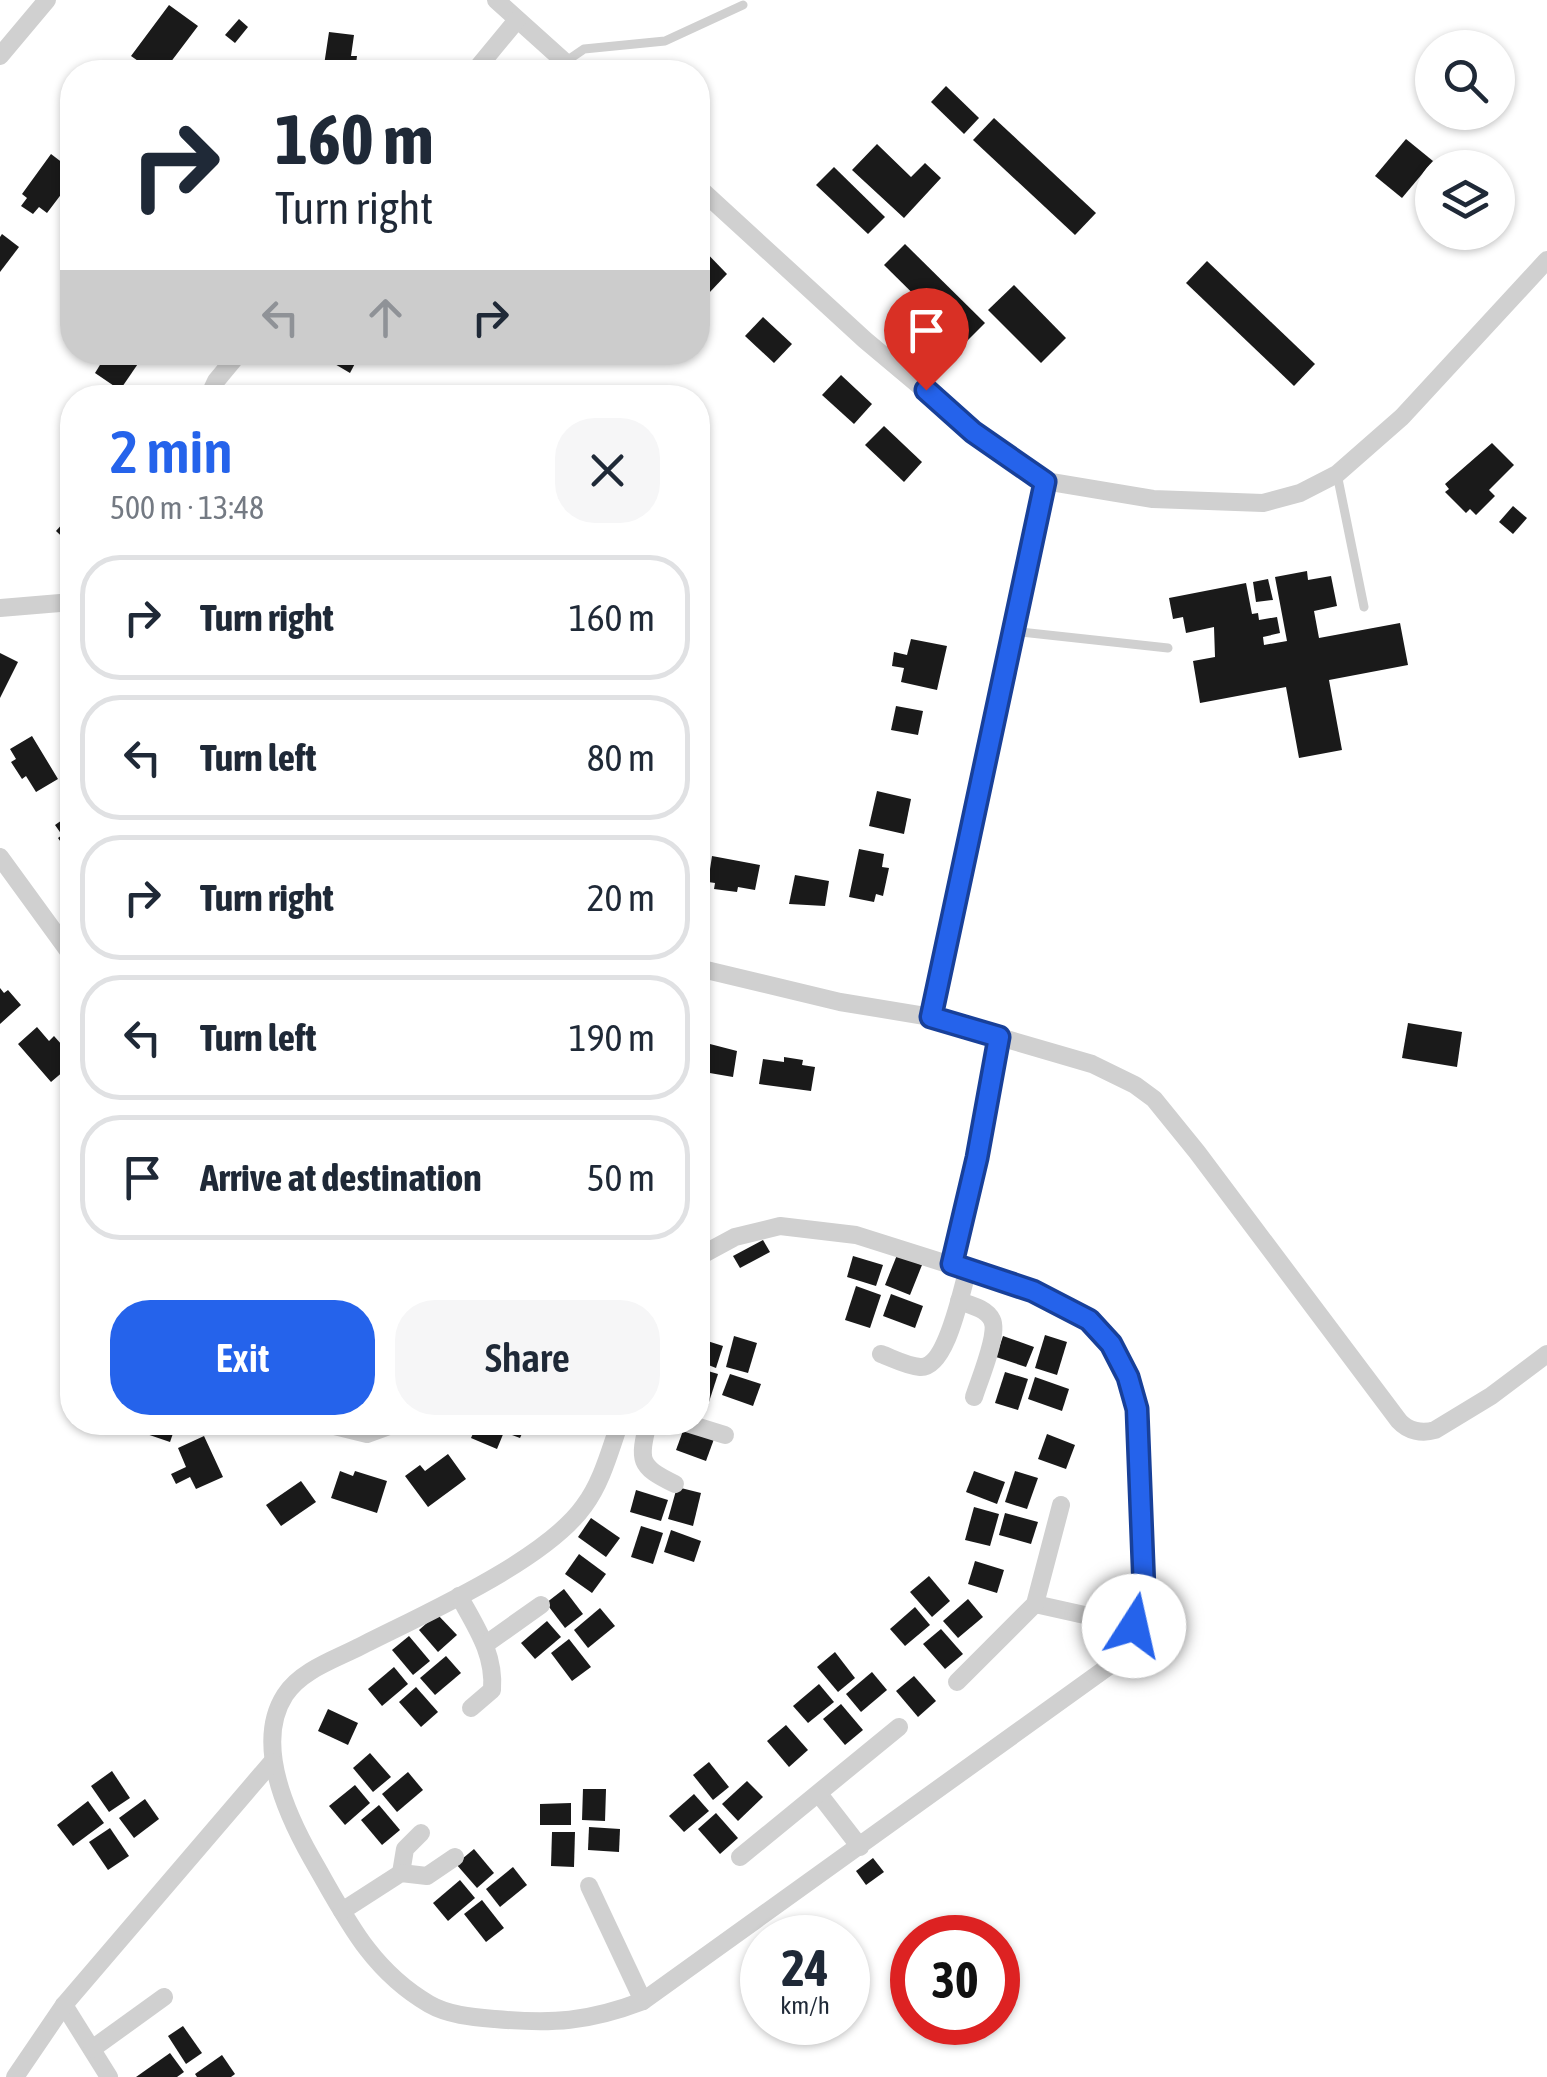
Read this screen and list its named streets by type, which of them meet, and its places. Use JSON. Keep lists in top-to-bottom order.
{
  "page": {
    "turn": ["160 m", "Turn right"],
    "heading": ["2 min", "500 m · 13:48"],
    "list": [
      {
        "name": "Turn right",
        "value": "160 m"
      },
      {
        "name": "Turn left",
        "value": "80 m"
      },
      {
        "name": "Turn right",
        "value": "20 m"
      },
      {
        "name": "Turn left",
        "value": "190 m"
      },
      {
        "name": "Arrive at destination",
        "value": "50 m"
      }
    ],
    "buttons": ["Exit", "Share"],
    "speed": "24 km/h",
    "limit": "30"
  }
}
